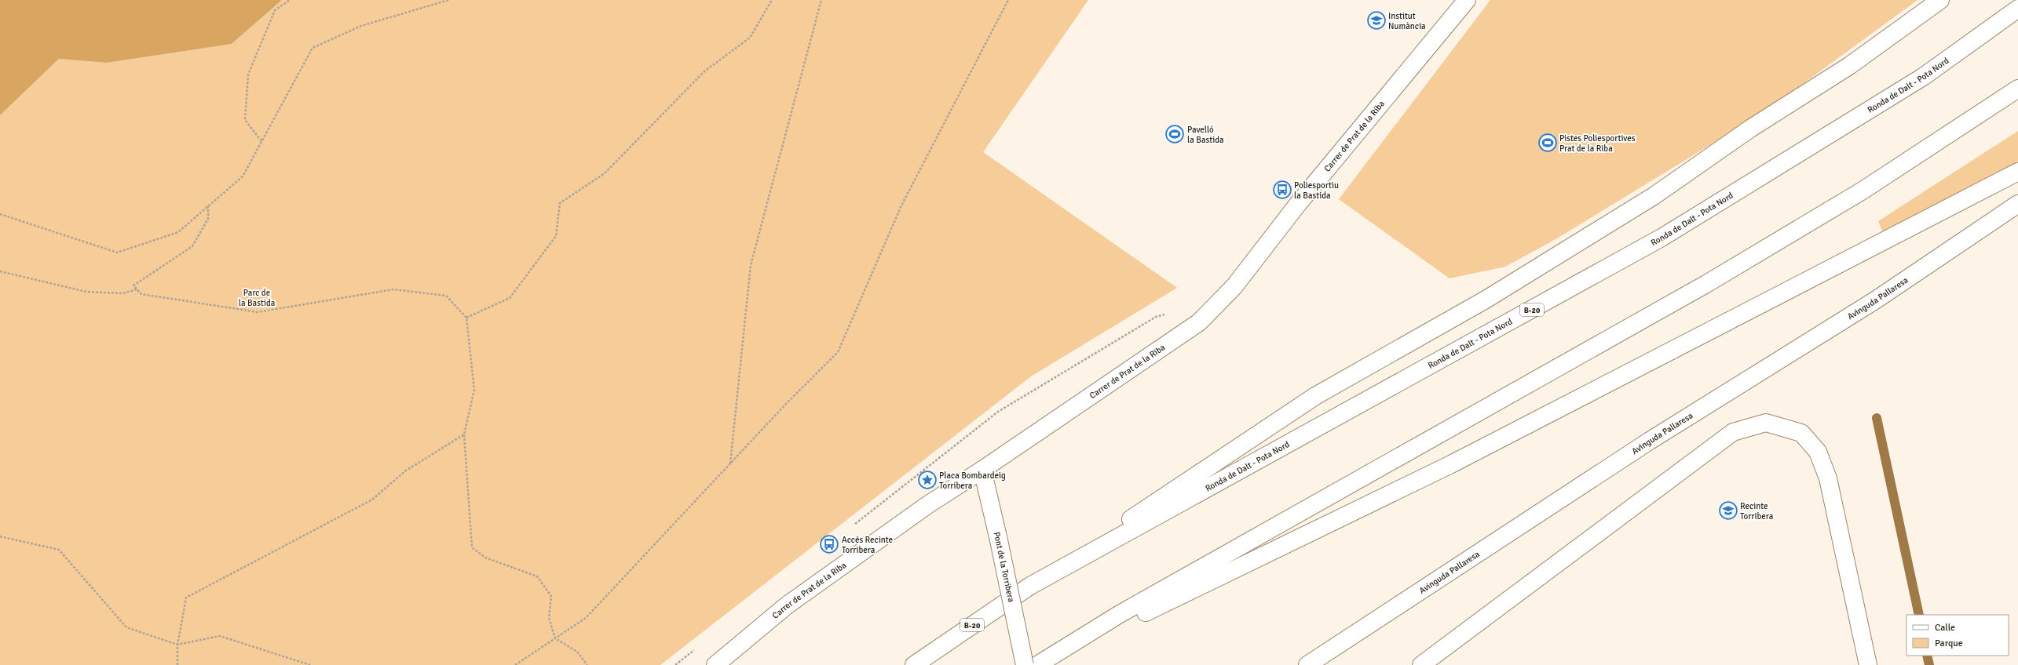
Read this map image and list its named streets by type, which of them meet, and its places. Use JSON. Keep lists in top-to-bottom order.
{
  "streets": {
    "main road": [
      "Ronda de Dalt - Pota Nord",
      "Carrer de Prat de la Riba",
      "Avinguda Pallaresa",
      "B-20",
      "Pont de la Torribera"
    ]
  },
  "crossings": [
    ["Carrer de Prat de la Riba", "Pont de la Torribera"]
  ],
  "parks": ["Parc de la Bastida"],
  "places": {
    "school or university": ["Institut Numància", "Recinte Torribera"],
    "sports": ["Pavelló la Bastida", "Pistes Poliesportives Prat de la Riba"],
    "bus stop": ["Poliesportiu la Bastida", "Accés Recinte Torribera"],
    "place": ["Placa Bombardeig Torribera"]
  },
  "legend": ["Calle", "Parque"]
}
